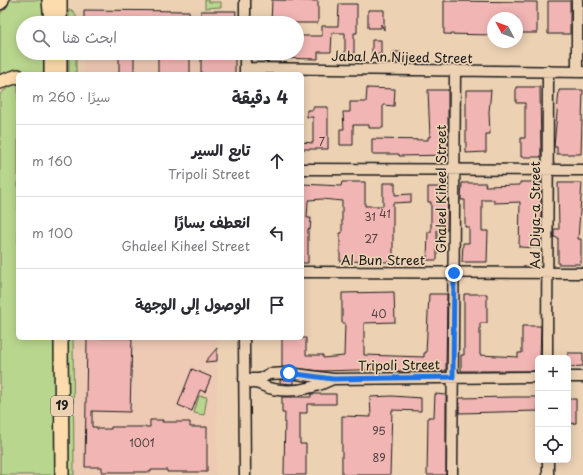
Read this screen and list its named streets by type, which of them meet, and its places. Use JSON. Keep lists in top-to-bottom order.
{
  "streets": {
    "main road": ["19"],
    "street": [
      "Jabal An Nijeed Street",
      "Ghaleel Kiheel Street",
      "Ad Diya-a Street",
      "Al Bun Street",
      "Tripoli Street"
    ]
  },
  "crossings": [
    ["Jabal An Nijeed Street", "Ghaleel Kiheel Street"],
    ["Jabal An Nijeed Street", "Ad Diya-a Street"],
    ["Ghaleel Kiheel Street", "Al Bun Street"],
    ["Ghaleel Kiheel Street", "Tripoli Street"],
    ["Ad Diya-a Street", "Al Bun Street"]
  ],
  "house_numbers": [
    "7",
    "41",
    "31",
    "27",
    "40",
    "95",
    "1001",
    "89"
  ],
  "north": "top left",
  "page": {
    "search": "ابحث هنا",
    "heading": ["4 دقيقة", "سيرًا · 260 m"],
    "list": [
      ["تابع السير", "Tripoli Street", "160 m"],
      ["انعطف يسارًا", "Ghaleel Kiheel Street", "100 m"],
      "الوصول إلى الوجهة"
    ],
    "map_buttons": ["+", "−"]
  }
}
